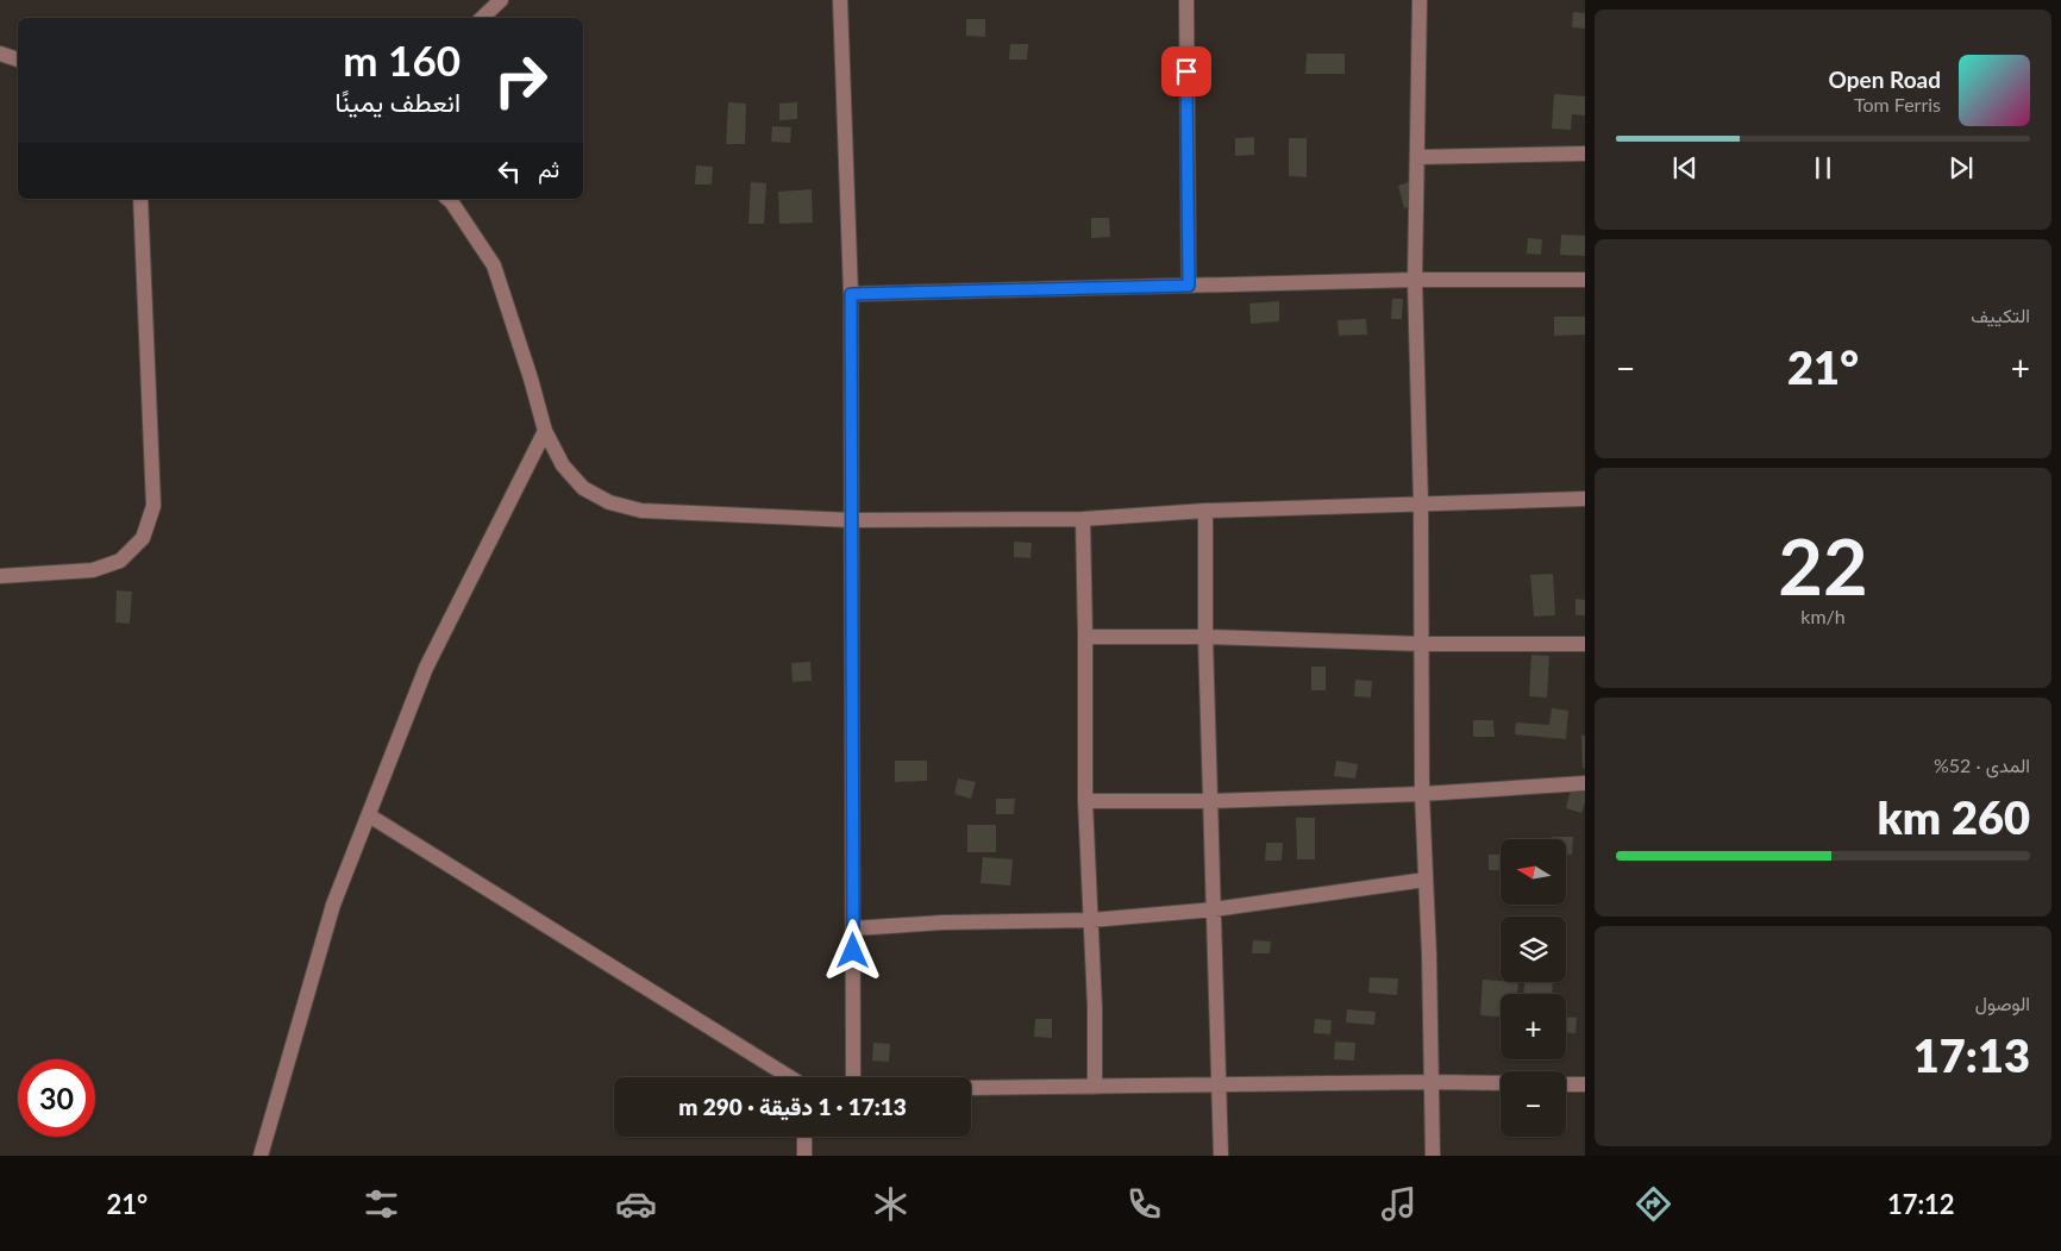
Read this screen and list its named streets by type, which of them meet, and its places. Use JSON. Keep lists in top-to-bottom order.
{
  "north": "left",
  "page": {
    "turn": ["160 m", "انعطف يمينًا"],
    "song": ["Open Road", "Tom Ferris"],
    "then": "ثم",
    "tile": [
      "التكييف",
      ["22", "km/h"],
      ["المدى · 52%", "260 km"],
      ["الوصول", "17:13"]
    ],
    "heat": ["−", "21°", "+"],
    "map_buttons": ["+", "−"],
    "limit": "30",
    "trip": "17:13 · 1 دقيقة · 290 m",
    "tabs": ["17:12", "21°"]
  }
}
